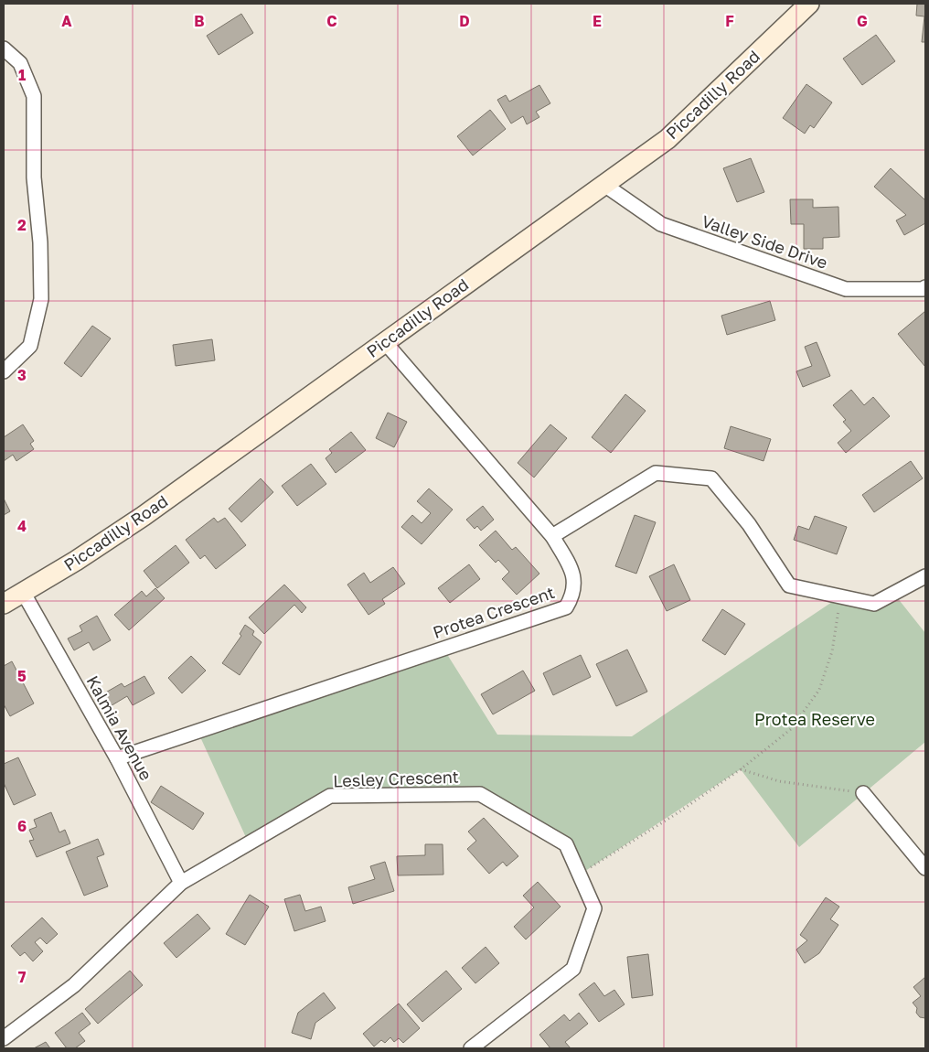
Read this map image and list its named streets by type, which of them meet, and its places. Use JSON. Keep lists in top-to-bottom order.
{
  "streets": {
    "main road": ["Piccadilly Road"],
    "street": [
      "Valley Side Drive",
      "Protea Crescent",
      "Kalmia Avenue",
      "Lesley Crescent"
    ]
  },
  "crossings": [
    ["Piccadilly Road", "Valley Side Drive"],
    ["Piccadilly Road", "Protea Crescent"],
    ["Piccadilly Road", "Kalmia Avenue"],
    ["Protea Crescent", "Kalmia Avenue"],
    ["Kalmia Avenue", "Lesley Crescent"]
  ],
  "parks": ["Protea Reserve"],
  "grid": {
    "columns": [
      "A",
      "B",
      "C",
      "D",
      "E",
      "F",
      "G"
    ],
    "rows": [
      "1",
      "2",
      "3",
      "4",
      "5",
      "6",
      "7"
    ]
  }
}
